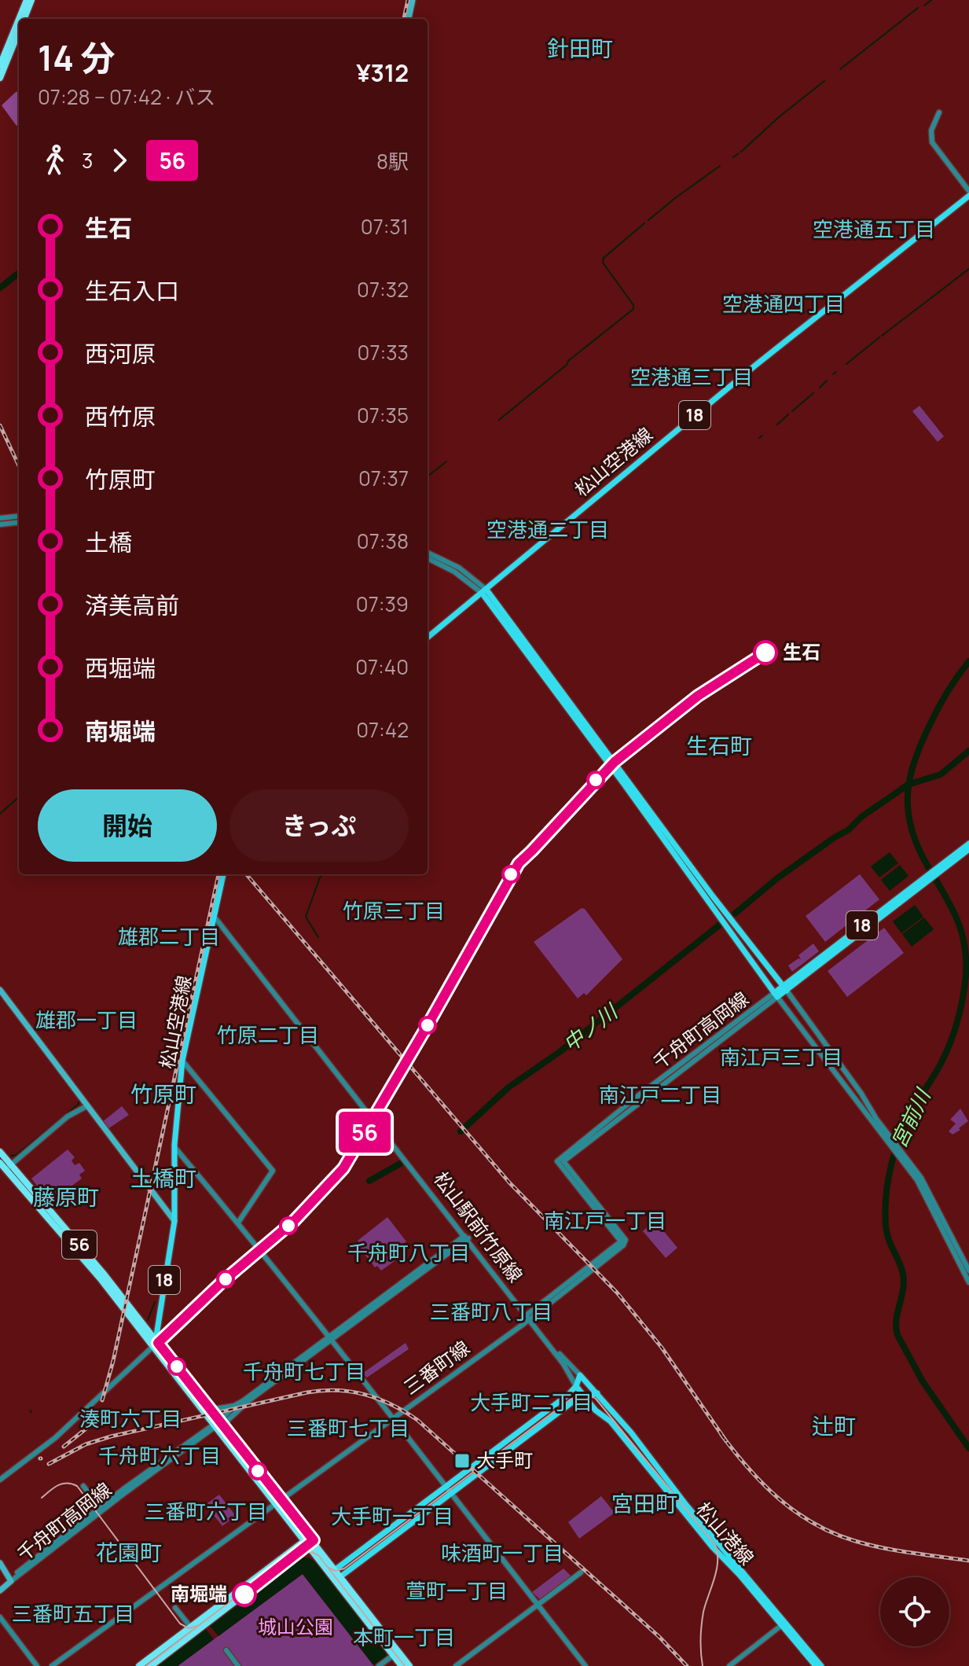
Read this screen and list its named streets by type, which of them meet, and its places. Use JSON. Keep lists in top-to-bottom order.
{
  "streets": {
    "highway": ["56"],
    "main road": ["18", "松山空港線", "松山港線"],
    "street": ["千舟町高岡線", "松山駅前竹原線", "三番町線"]
  },
  "crossings": [
    ["18", "千舟町高岡線"],
    ["松山空港線", "松山駅前竹原線"],
    ["松山空港線", "56"],
    ["千舟町高岡線", "松山駅前竹原線"],
    ["千舟町高岡線", "56"],
    ["千舟町高岡線", "三番町線"],
    ["松山駅前竹原線", "三番町線"],
    ["松山駅前竹原線", "松山港線"],
    ["56", "三番町線"]
  ],
  "districts": [
    "針田町",
    "空港通五丁目",
    "空港通四丁目",
    "空港通三丁目",
    "空港通二丁目",
    "生石町",
    "竹原三丁目",
    "雄郡二丁目",
    "雄郡一丁目",
    "竹原二丁目",
    "南江戸三丁目",
    "竹原町",
    "南江戸二丁目",
    "土橋町",
    "藤原町",
    "南江戸一丁目",
    "千舟町八丁目",
    "三番町八丁目",
    "千舟町七丁目",
    "大手町二丁目",
    "湊町六丁目",
    "辻町",
    "三番町七丁目",
    "千舟町六丁目",
    "宮田町",
    "三番町六丁目",
    "大手町一丁目",
    "花園町",
    "味酒町一丁目",
    "萱町一丁目",
    "三番町五丁目",
    "本町一丁目"
  ],
  "water": ["中ノ川", "宮前川"],
  "parks": ["城山公園"],
  "places": {
    "other": ["生石", "南堀端"],
    "transit": ["大手町"]
  },
  "lines": ["bus line 56"],
  "page": {
    "on_map": "56",
    "heading": ["14 分", "07:28 – 07:42 · バス", "¥312"],
    "legs": ["3", "56", "8駅"],
    "list": [
      {
        "name": "生石",
        "value": "07:31"
      },
      {
        "name": "生石入口",
        "value": "07:32"
      },
      {
        "name": "西河原",
        "value": "07:33"
      },
      {
        "name": "西竹原",
        "value": "07:35"
      },
      {
        "name": "竹原町",
        "value": "07:37"
      },
      {
        "name": "土橋",
        "value": "07:38"
      },
      {
        "name": "済美高前",
        "value": "07:39"
      },
      {
        "name": "西堀端",
        "value": "07:40"
      },
      {
        "name": "南堀端",
        "value": "07:42"
      }
    ],
    "buttons": ["開始", "きっぷ"]
  }
}
